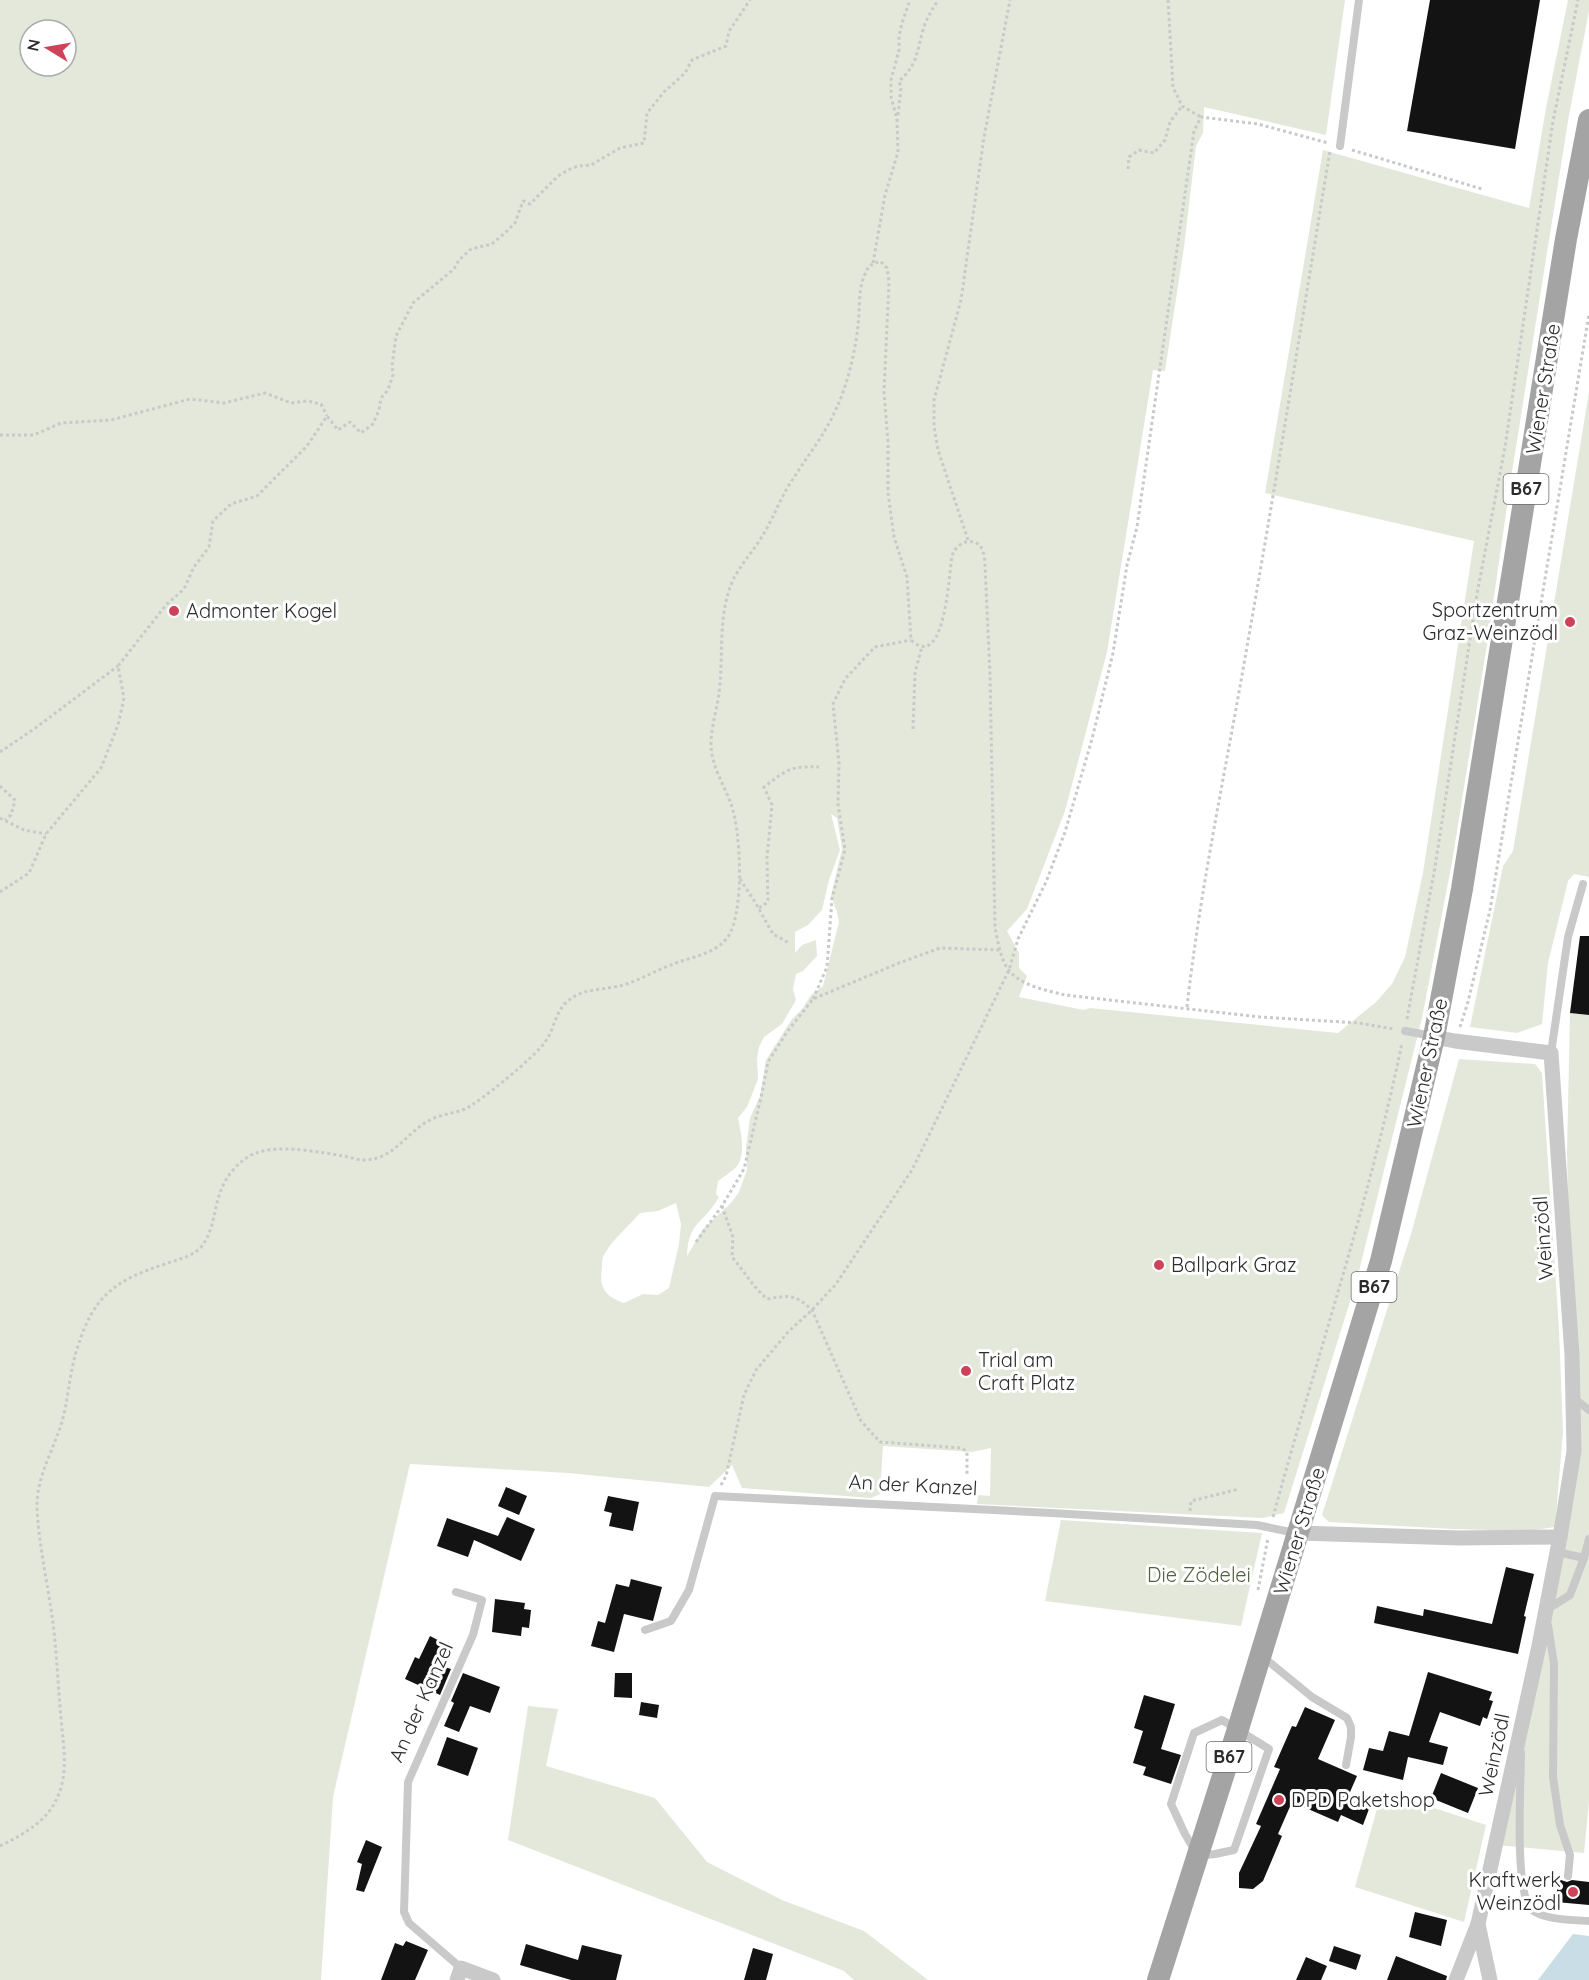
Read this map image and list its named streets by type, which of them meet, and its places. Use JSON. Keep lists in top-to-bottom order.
{
  "streets": {
    "main road": ["Wiener Straße", "B67"],
    "street": ["Weinzödl", "An der Kanzel"]
  },
  "crossings": [
    ["Wiener Straße", "An der Kanzel"]
  ],
  "parks": ["Die Zödelei"],
  "places": [
    "Admonter Kogel",
    "Sportzentrum Graz-Weinzödl",
    "Ballpark Graz",
    "Trial am Craft Platz",
    "DPD Paketshop",
    "Kraftwerk Weinzödl"
  ],
  "north": "left"
}
